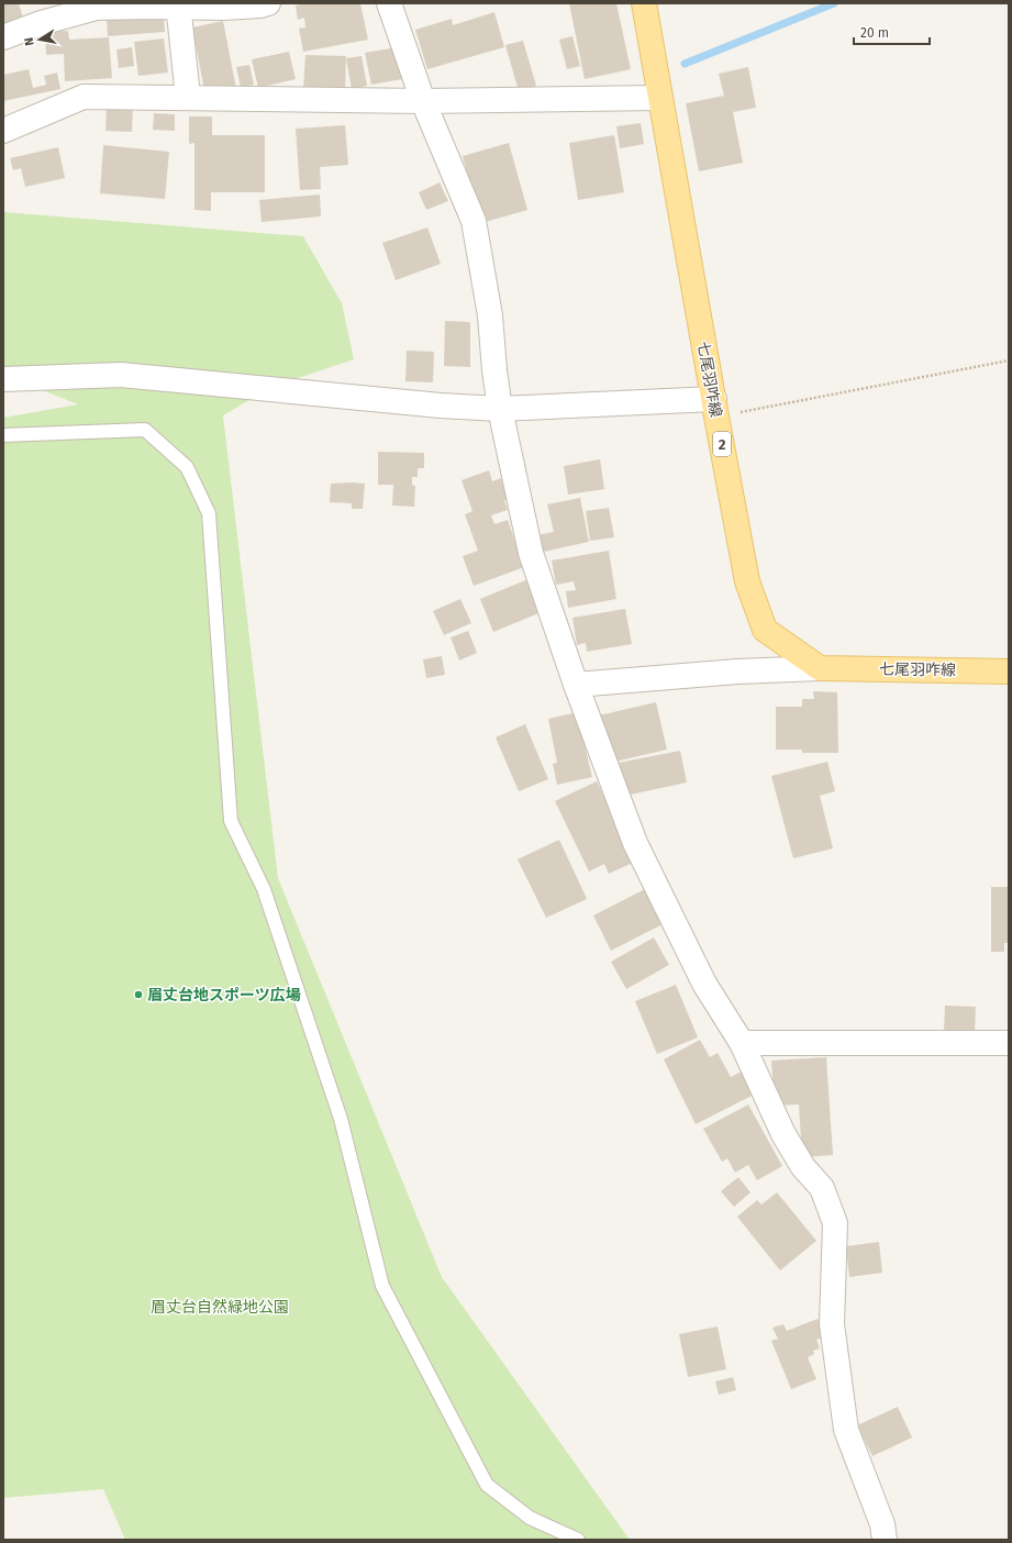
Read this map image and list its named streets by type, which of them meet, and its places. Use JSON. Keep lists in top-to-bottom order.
{
  "streets": {
    "main road": ["七尾羽咋線", "2"]
  },
  "parks": ["眉丈台自然緑地公園"],
  "places": ["眉丈台地スポーツ広場"],
  "scale_bar": "20 m",
  "north": "left"
}
